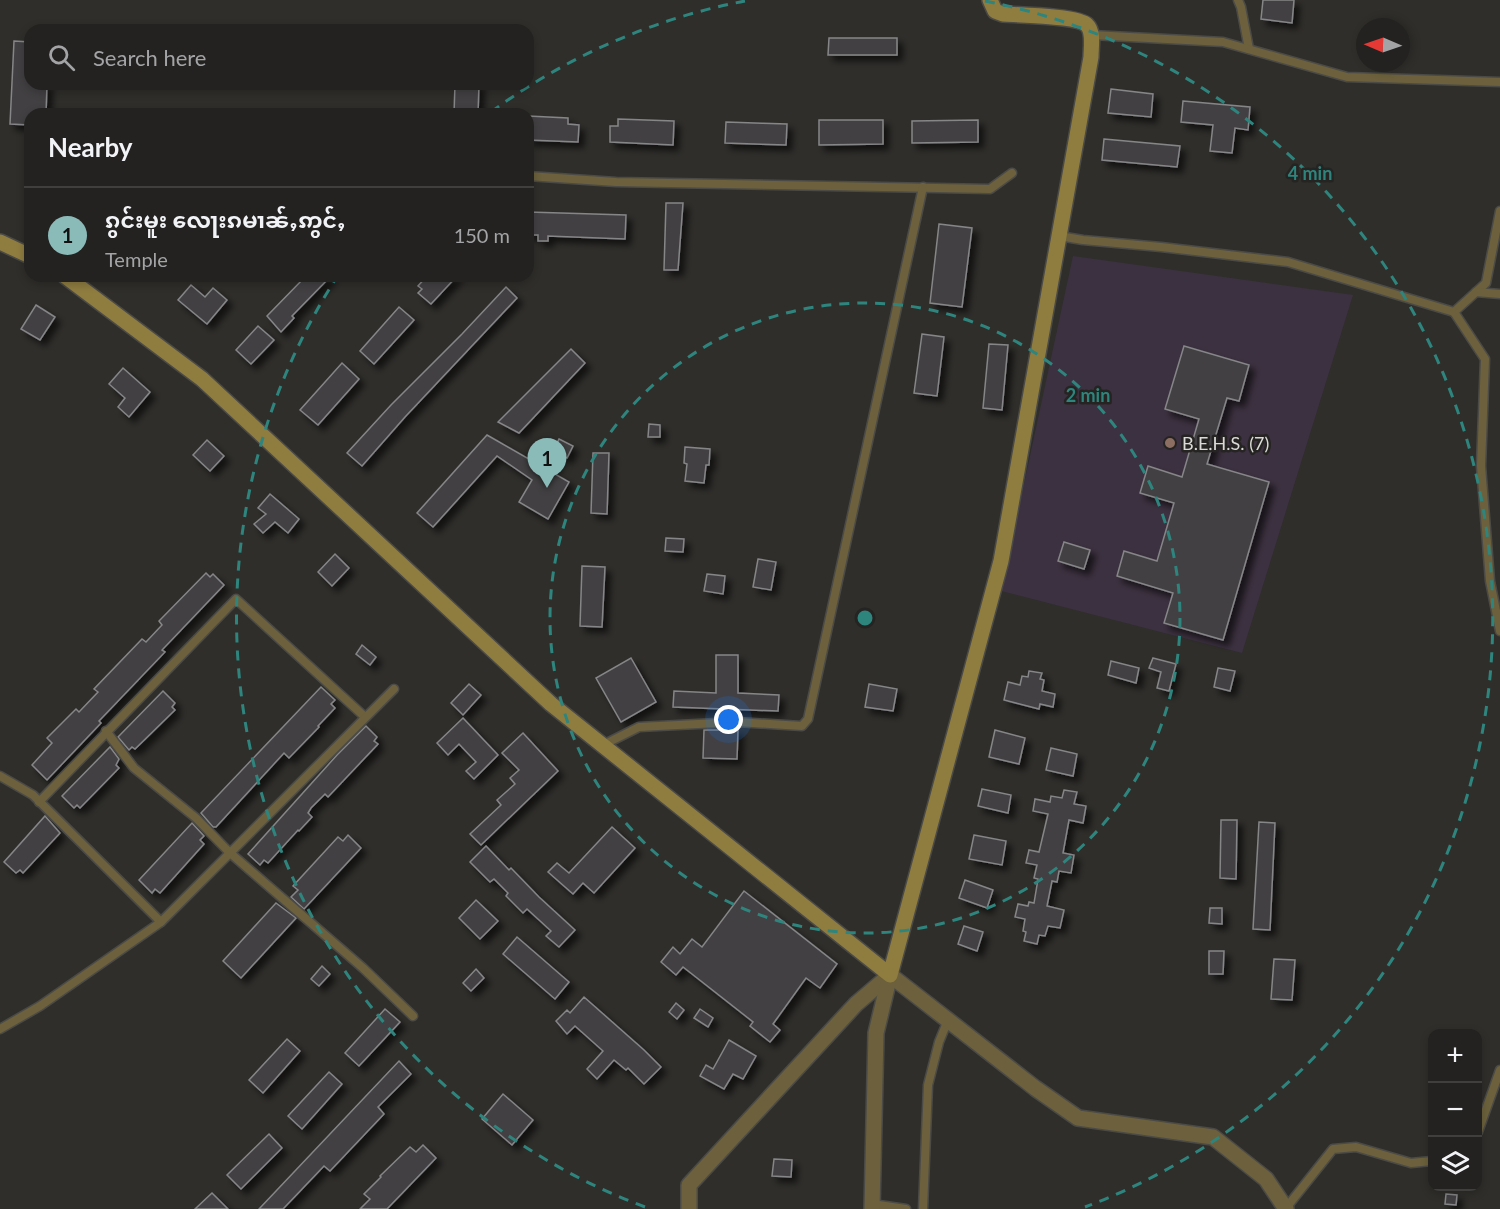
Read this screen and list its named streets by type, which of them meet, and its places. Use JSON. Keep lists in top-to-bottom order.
{
  "places": ["B.E.H.S. (7)"],
  "north": "left",
  "page": {
    "search": "Search here",
    "heading": "Nearby",
    "list": [
      {
        "mark": "1",
        "name": "ၵွင်းမူး လေႃးၵမၢၼ်ႇဢွင်ႇ",
        "note": "Temple",
        "value": "150 m"
      }
    ],
    "pins": "1",
    "map_buttons": ["+", "−"]
  },
  "rings": ["4 min", "2 min"]
}
